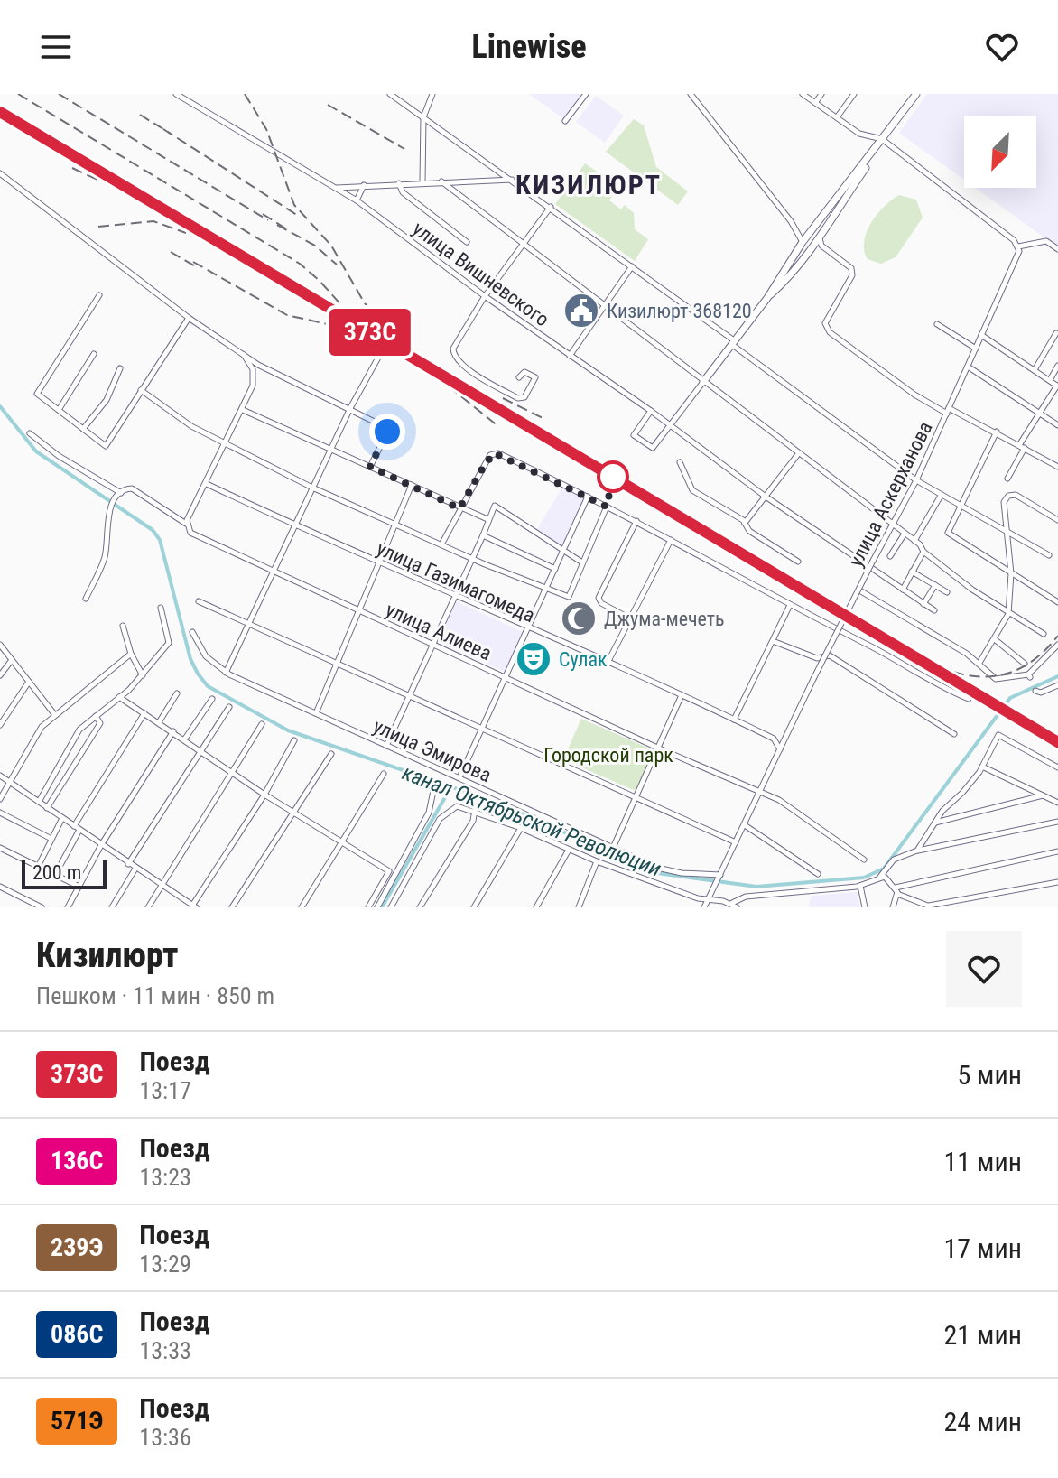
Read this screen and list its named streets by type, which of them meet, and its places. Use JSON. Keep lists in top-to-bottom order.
{
  "streets": {
    "street": [
      "улица Вишневского",
      "улица Аскерханова",
      "улица Газимагомеда",
      "улица Алиева",
      "улица Эмирова"
    ]
  },
  "crossings": [
    ["улица Аскерханова", "улица Алиева"],
    ["улица Аскерханова", "улица Эмирова"]
  ],
  "districts": ["КИЗИЛЮРТ"],
  "water": ["канал Октябрьской Революции"],
  "parks": ["Городской парк"],
  "places": {
    "public building": ["Кизилюрт 368120"],
    "mosque": ["Джума-мечеть"],
    "theatre": ["Сулак"]
  },
  "scale_bar": "200 m",
  "north": "bottom left",
  "page": {
    "header": "Linewise",
    "on_map": "373C",
    "scale": "200 m",
    "heading": ["Кизилюрт", "Пешком · 11 мин · 850 m"],
    "list": [
      {
        "mark": "373C",
        "name": "Поезд",
        "note": "13:17",
        "value": "5 мин"
      },
      {
        "mark": "136С",
        "name": "Поезд",
        "note": "13:23",
        "value": "11 мин"
      },
      {
        "mark": "239Э",
        "name": "Поезд",
        "note": "13:29",
        "value": "17 мин"
      },
      {
        "mark": "086С",
        "name": "Поезд",
        "note": "13:33",
        "value": "21 мин"
      },
      {
        "mark": "571Э",
        "name": "Поезд",
        "note": "13:36",
        "value": "24 мин"
      }
    ]
  }
}
